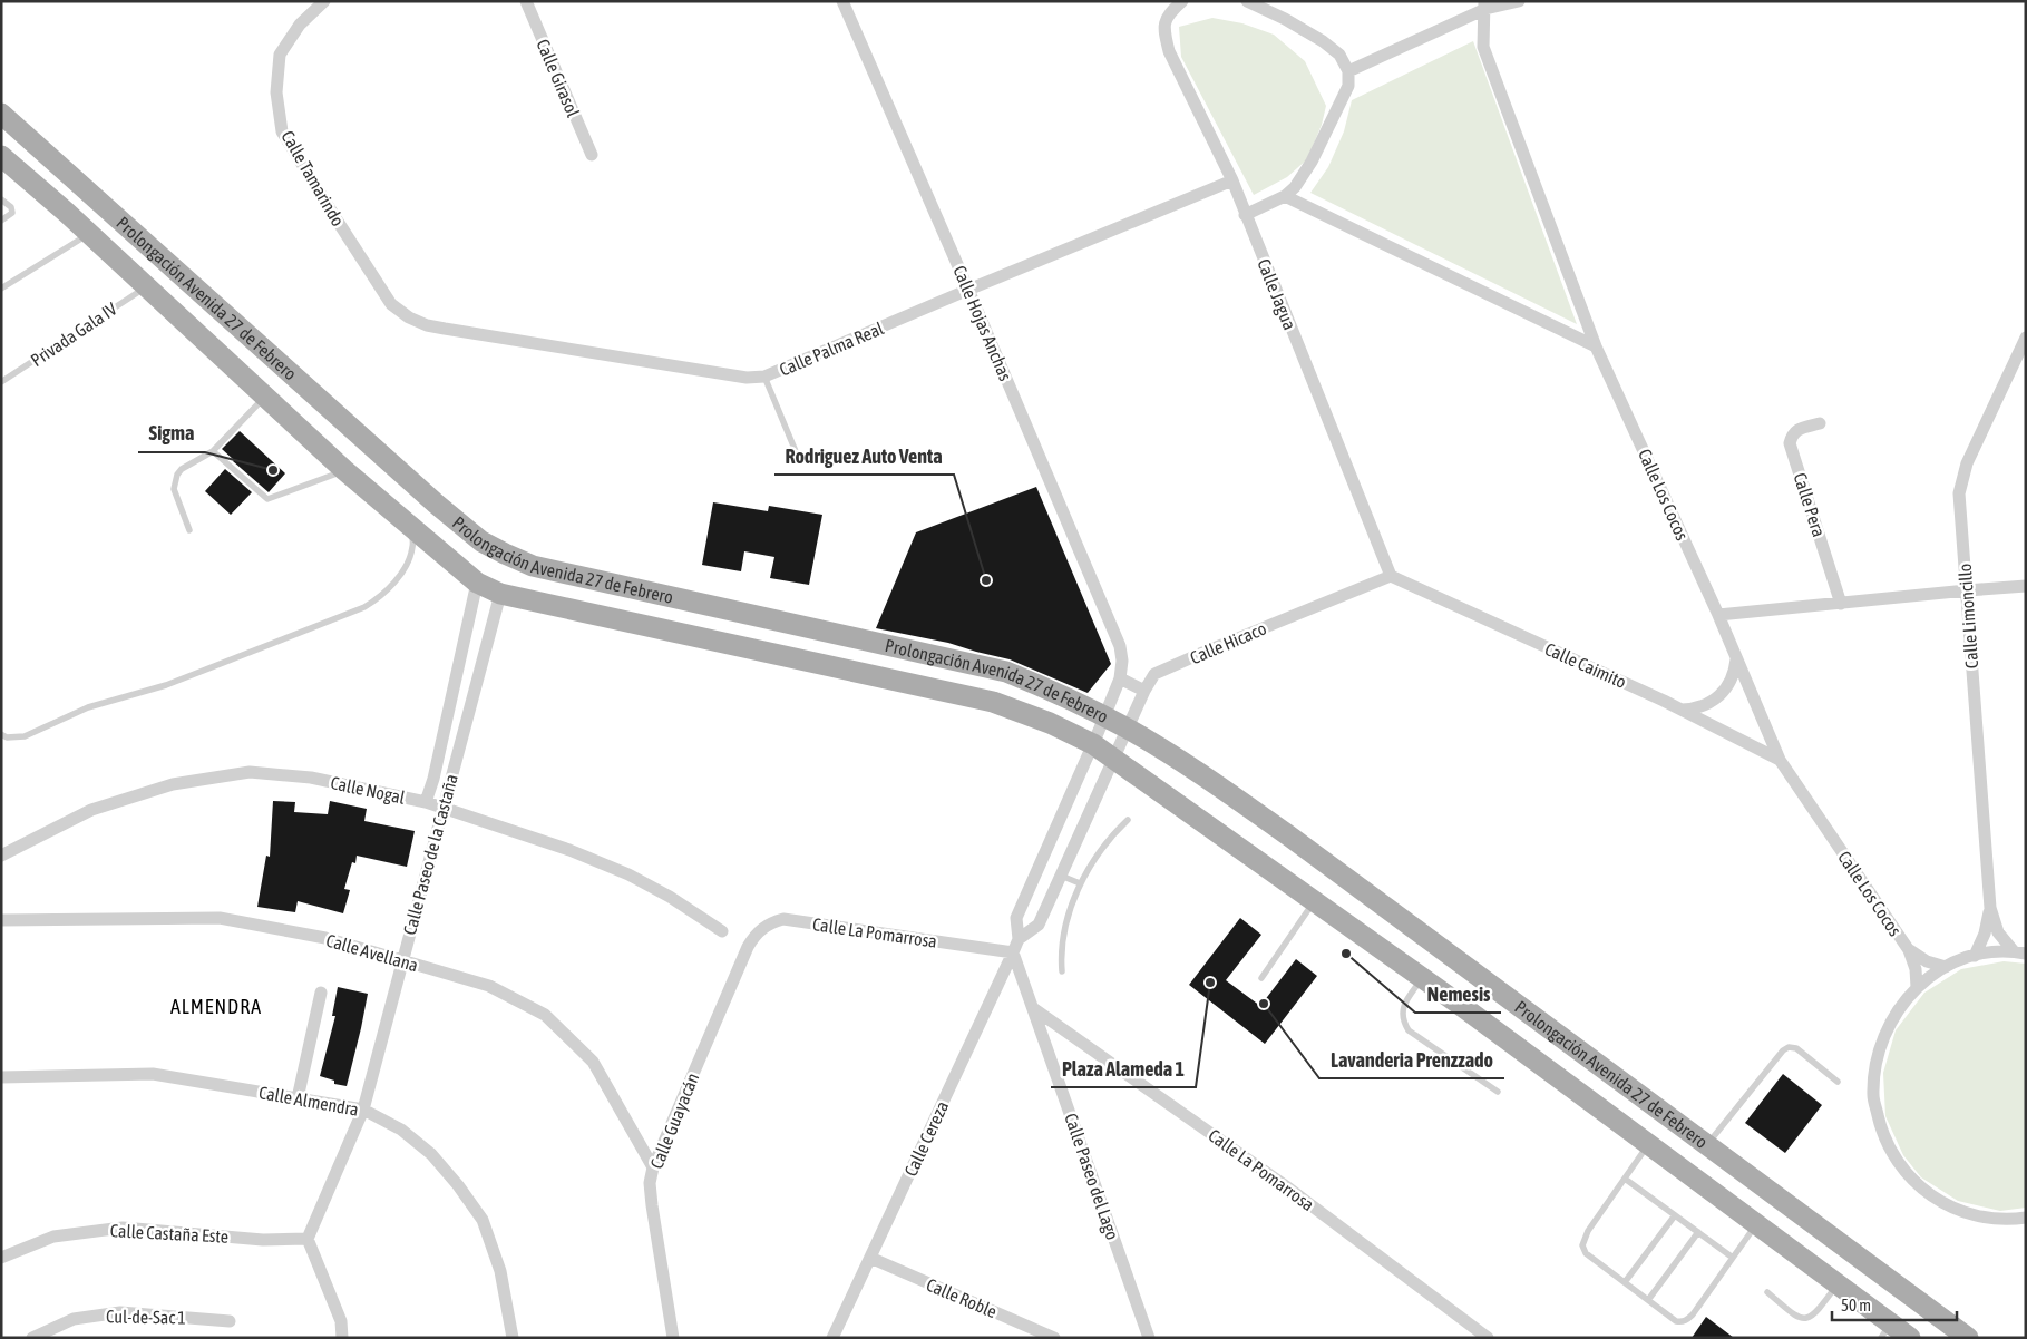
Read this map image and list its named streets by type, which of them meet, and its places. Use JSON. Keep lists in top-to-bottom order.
{
  "streets": {
    "main road": ["Prolongación Avenida 27 de Febrero"],
    "street": [
      "Calle Girasol",
      "Calle Tamarindo",
      "Calle Jagua",
      "Calle Hojas Anchas",
      "Calle Palma Real",
      "Calle Los Cocos",
      "Calle Pera",
      "Calle Limoncillo",
      "Calle Hicaco",
      "Calle Caimito",
      "Calle Nogal",
      "Calle Paseo de la Castaña",
      "Calle La Pomarrosa",
      "Calle Avellana",
      "Calle Almendra",
      "Calle Guayacán",
      "Calle Cereza",
      "Calle Paseo del Lago",
      "Calle Castaña Este",
      "Calle Roble",
      "Cul-de-Sac 1"
    ],
    "lane": ["Privada Gala IV"]
  },
  "crossings": [
    ["Calle Tamarindo", "Calle Palma Real"],
    ["Calle Jagua", "Calle Palma Real"],
    ["Calle Jagua", "Calle Hicaco"],
    ["Calle Jagua", "Calle Caimito"],
    ["Prolongación Avenida 27 de Febrero", "Privada Gala IV"],
    ["Prolongación Avenida 27 de Febrero", "Calle Hicaco"],
    ["Prolongación Avenida 27 de Febrero", "Calle Paseo de la Castaña"],
    ["Prolongación Avenida 27 de Febrero", "Calle Cereza"],
    ["Calle Hojas Anchas", "Calle Palma Real"],
    ["Calle Hojas Anchas", "Calle Cereza"],
    ["Calle Los Cocos", "Calle Caimito"],
    ["Calle Hicaco", "Calle Caimito"],
    ["Calle Hicaco", "Calle Cereza"],
    ["Calle Nogal", "Calle Paseo de la Castaña"],
    ["Calle Paseo de la Castaña", "Calle Avellana"],
    ["Calle Paseo de la Castaña", "Calle Almendra"],
    ["Calle Paseo de la Castaña", "Calle Castaña Este"],
    ["Calle La Pomarrosa", "Calle Guayacán"],
    ["Calle La Pomarrosa", "Calle Cereza"],
    ["Calle La Pomarrosa", "Calle Paseo del Lago"],
    ["Calle Avellana", "Calle Guayacán"],
    ["Calle Cereza", "Calle Paseo del Lago"],
    ["Calle Cereza", "Calle Roble"]
  ],
  "districts": ["ALMENDRA"],
  "places": [
    "Sigma",
    "Rodriguez Auto Venta",
    "Nemesis",
    "Plaza Alameda 1",
    "Lavanderia Prenzzado"
  ],
  "scale_bar": "50 m"
}
